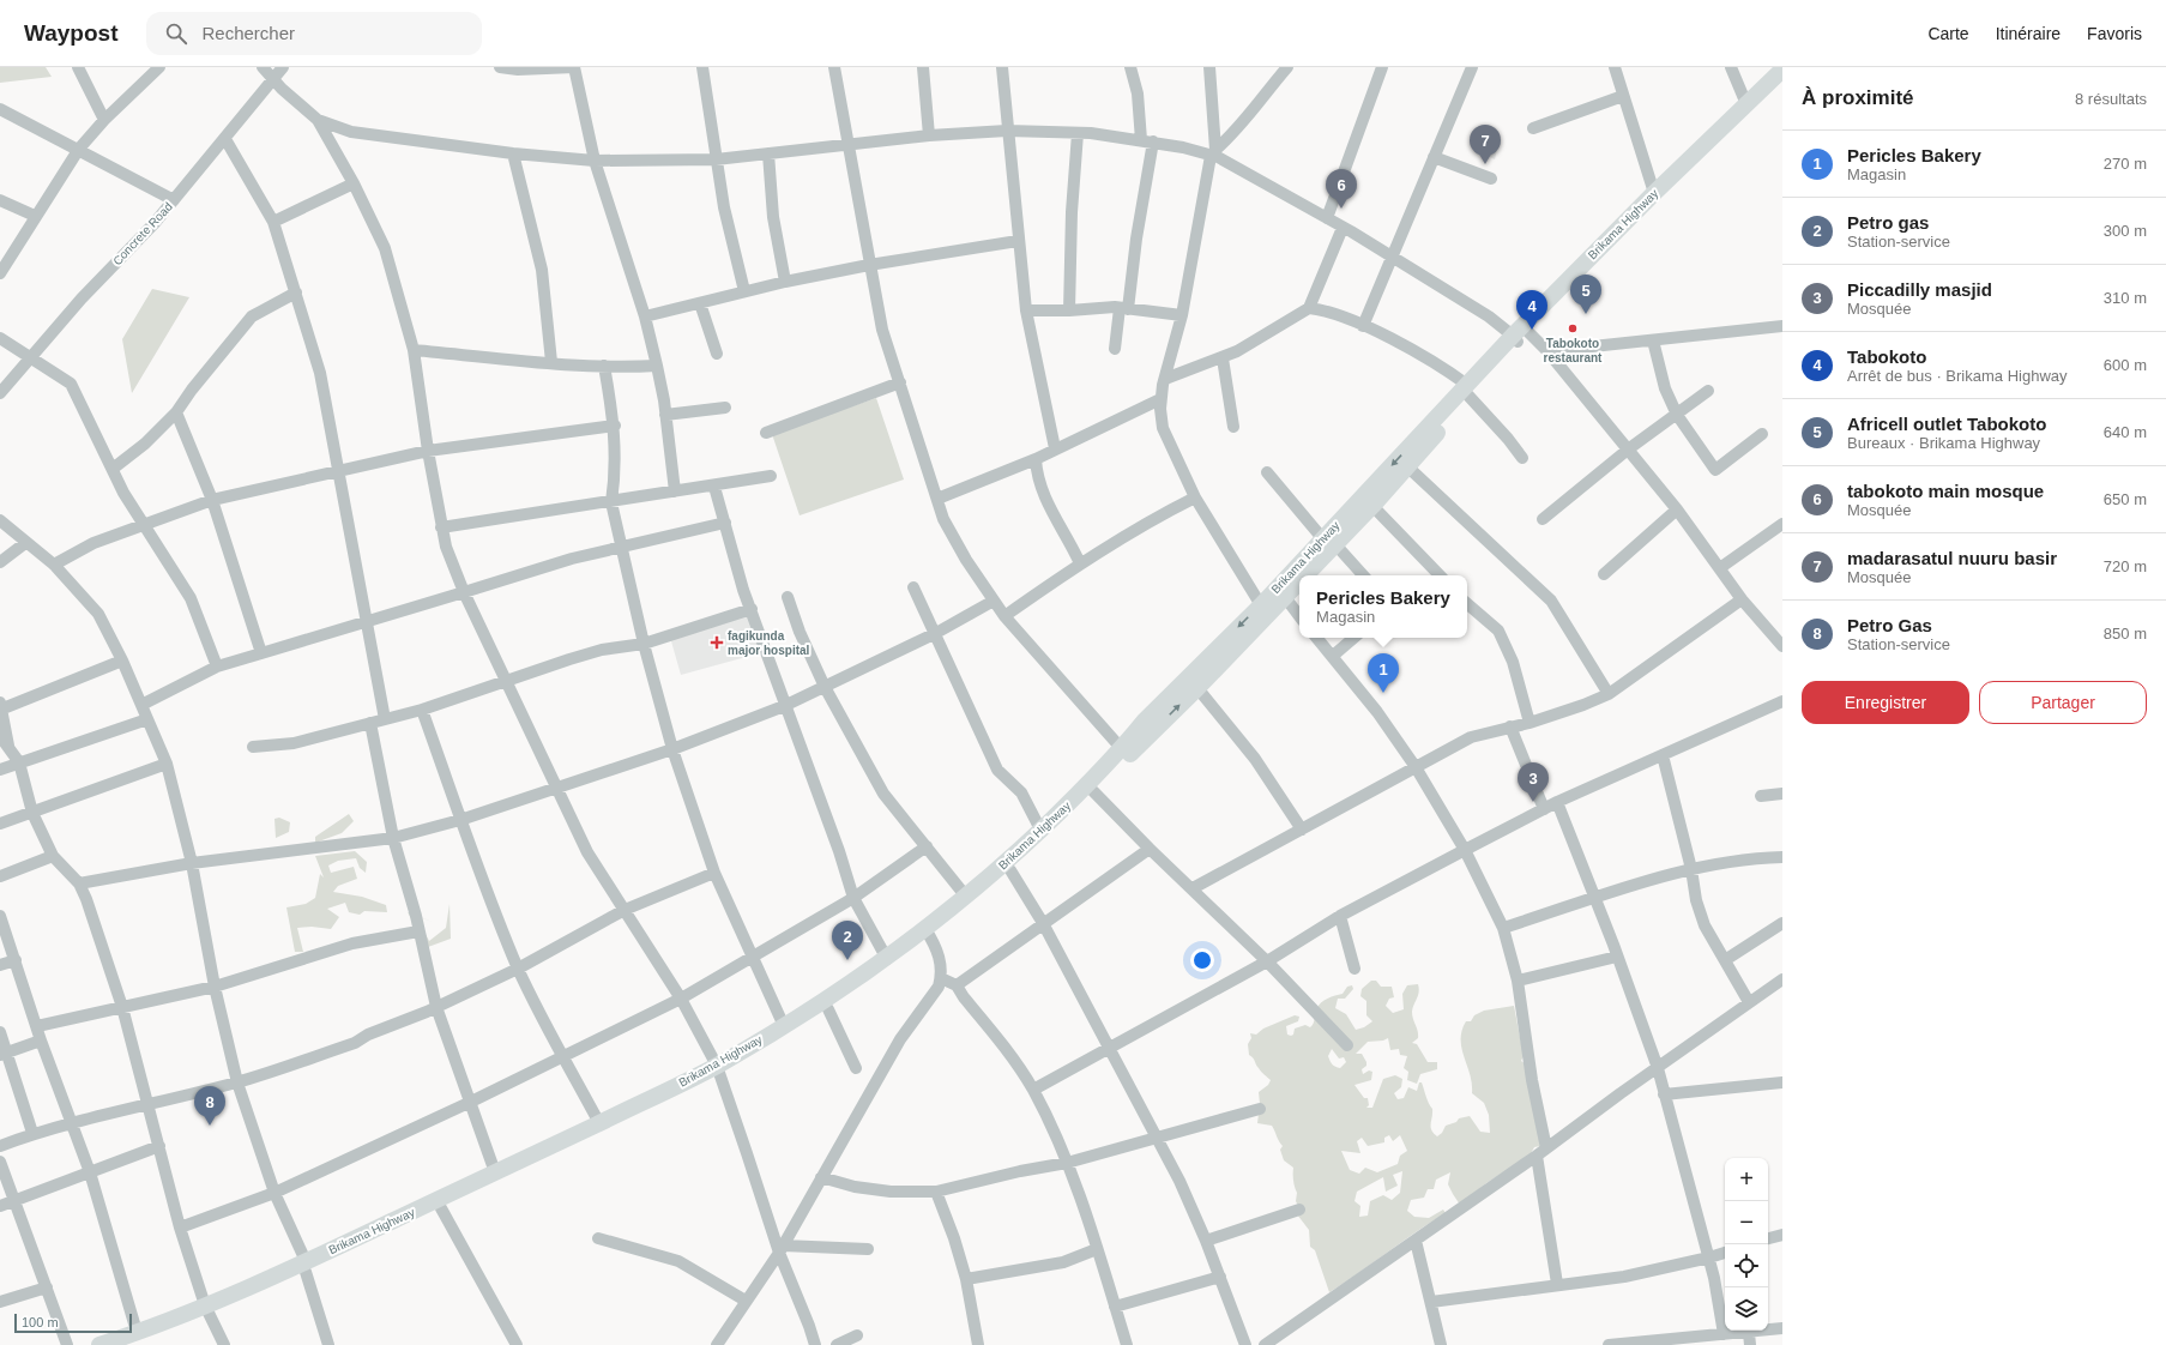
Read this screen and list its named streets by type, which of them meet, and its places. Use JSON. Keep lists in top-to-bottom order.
{
  "streets": {
    "highway": ["Brikama Highway"],
    "street": ["Concrete Road"]
  },
  "places": {
    "other": ["Tabokoto restaurant"],
    "health": ["fagikunda major hospital"]
  },
  "scale_bar": "100 m",
  "page": {
    "header": "Waypost",
    "search": "Rechercher",
    "nav": ["Carte", "Itinéraire", "Favoris"],
    "heading": ["À proximité", "8 résultats"],
    "pins": [
      "7",
      "6",
      "5",
      "4",
      "1",
      "3",
      "2",
      "8"
    ],
    "list": [
      {
        "mark": "1",
        "name": "Pericles Bakery",
        "note": "Magasin",
        "value": "270 m"
      },
      {
        "mark": "2",
        "name": "Petro gas",
        "note": "Station-service",
        "value": "300 m"
      },
      {
        "mark": "3",
        "name": "Piccadilly masjid",
        "note": "Mosquée",
        "value": "310 m"
      },
      {
        "mark": "4",
        "name": "Tabokoto",
        "note": "Arrêt de bus · Brikama Highway",
        "value": "600 m"
      },
      {
        "mark": "5",
        "name": "Africell outlet Tabokoto",
        "note": "Bureaux · Brikama Highway",
        "value": "640 m"
      },
      {
        "mark": "6",
        "name": "tabokoto main mosque",
        "note": "Mosquée",
        "value": "650 m"
      },
      {
        "mark": "7",
        "name": "madarasatul nuuru basir",
        "note": "Mosquée",
        "value": "720 m"
      },
      {
        "mark": "8",
        "name": "Petro Gas",
        "note": "Station-service",
        "value": "850 m"
      }
    ],
    "popup": ["Pericles Bakery", "Magasin"],
    "buttons": ["Enregistrer", "Partager"],
    "map_buttons": ["+", "−"],
    "scale": "100 m"
  }
}
